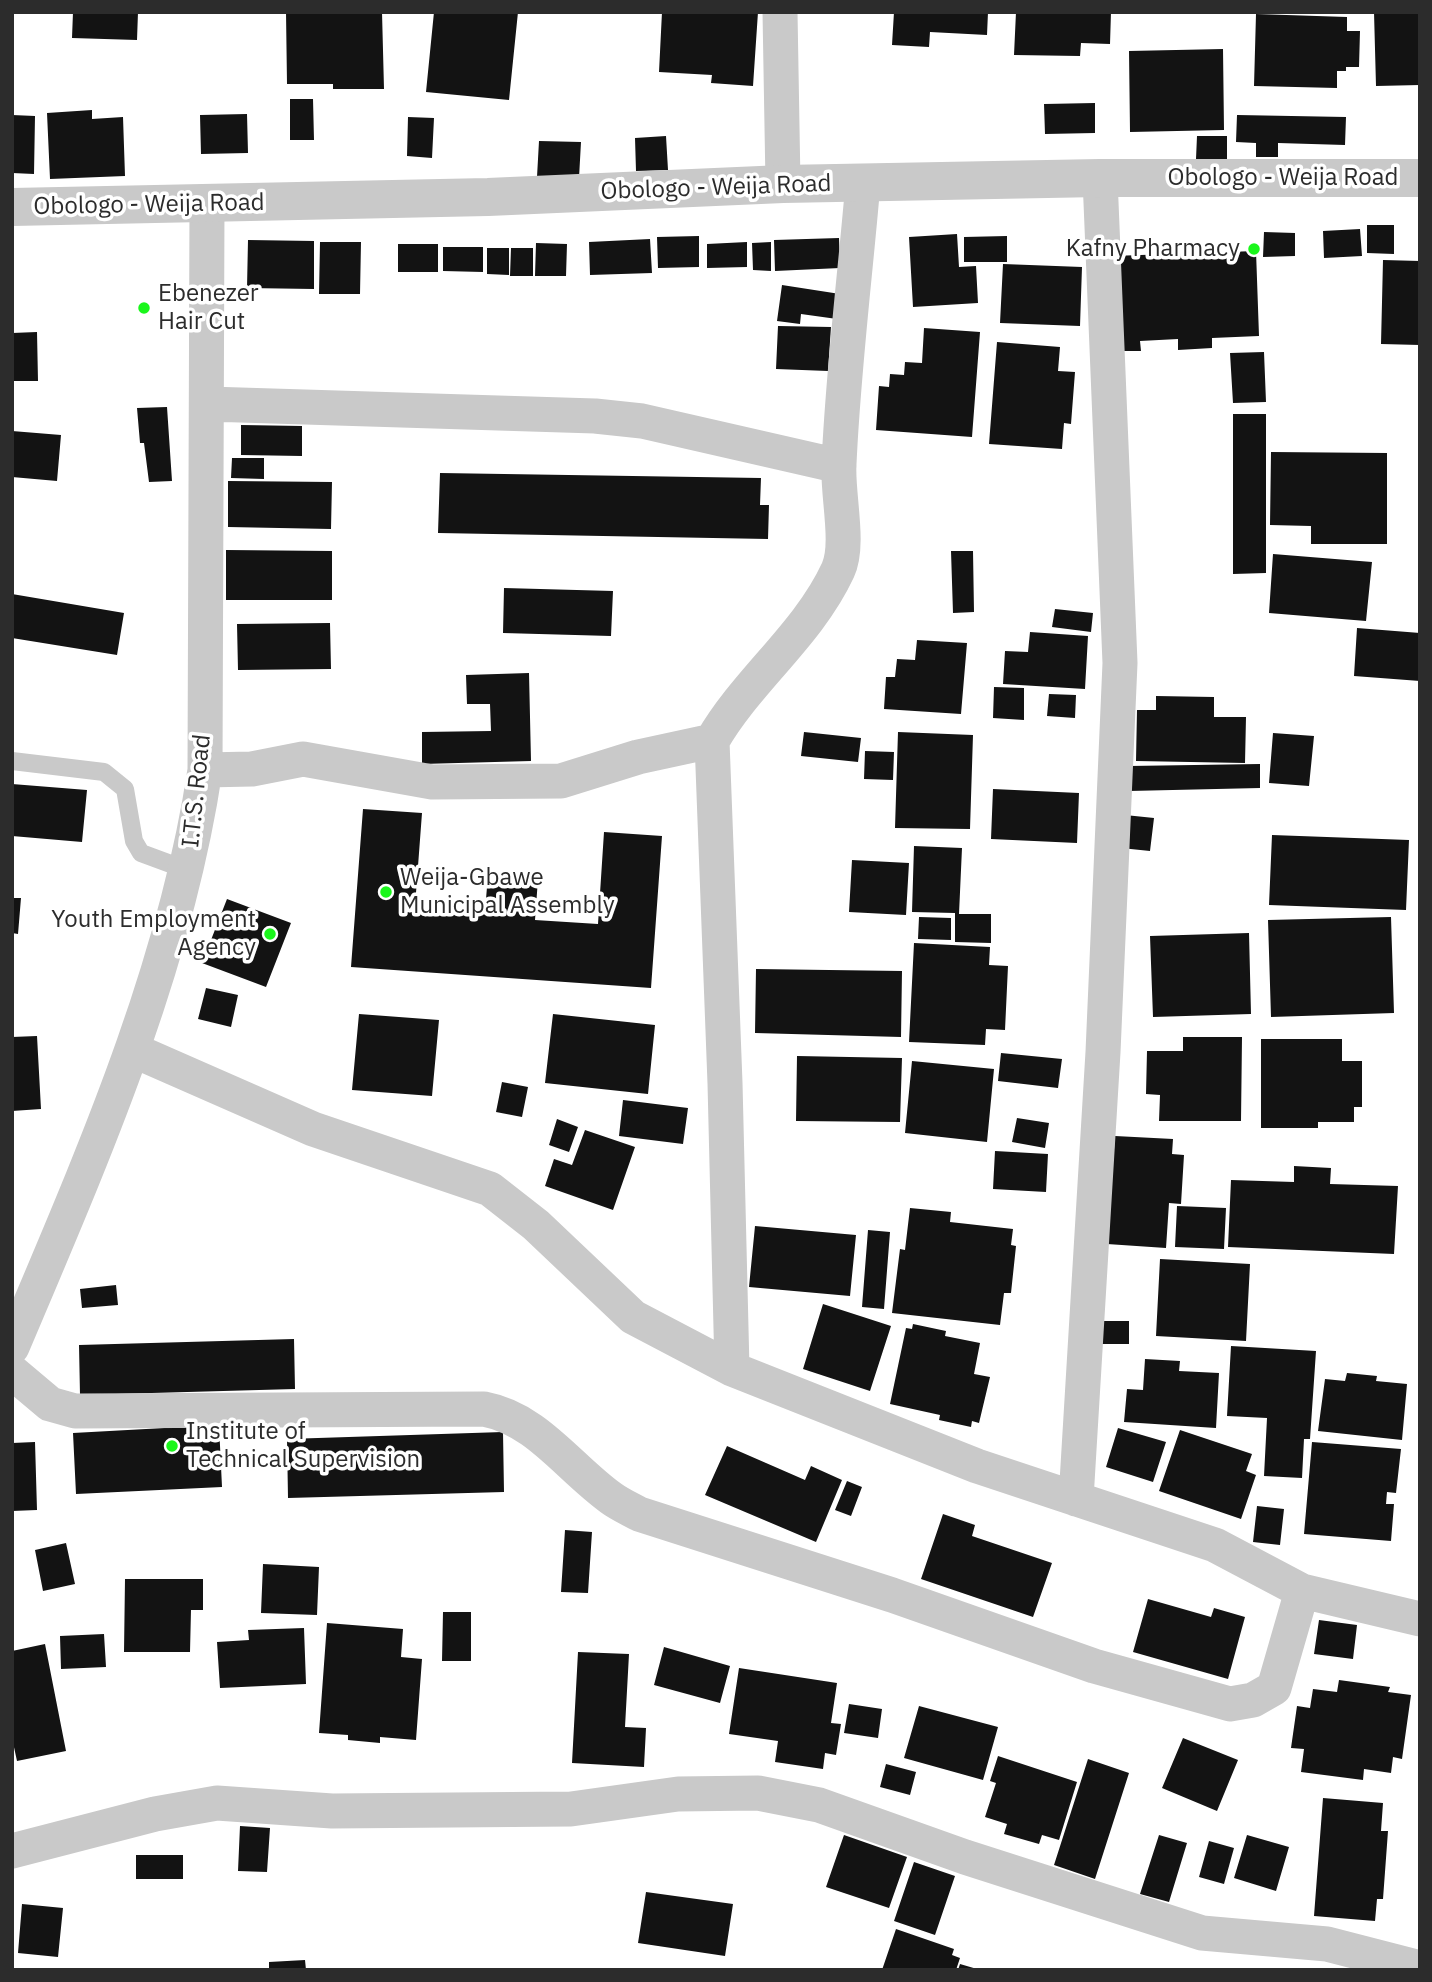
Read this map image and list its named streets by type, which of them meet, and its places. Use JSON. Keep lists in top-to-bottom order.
{
  "streets": {
    "street": ["Obologo - Weija Road", "I.T.S. Road"]
  },
  "crossings": [
    ["Obologo - Weija Road", "I.T.S. Road"]
  ],
  "places": [
    "Kafny Pharmacy",
    "Ebenezer Hair Cut",
    "Weija-Gbawe Municipal Assembly",
    "Youth Employment Agency",
    "Institute of Technical Supervision"
  ]
}
